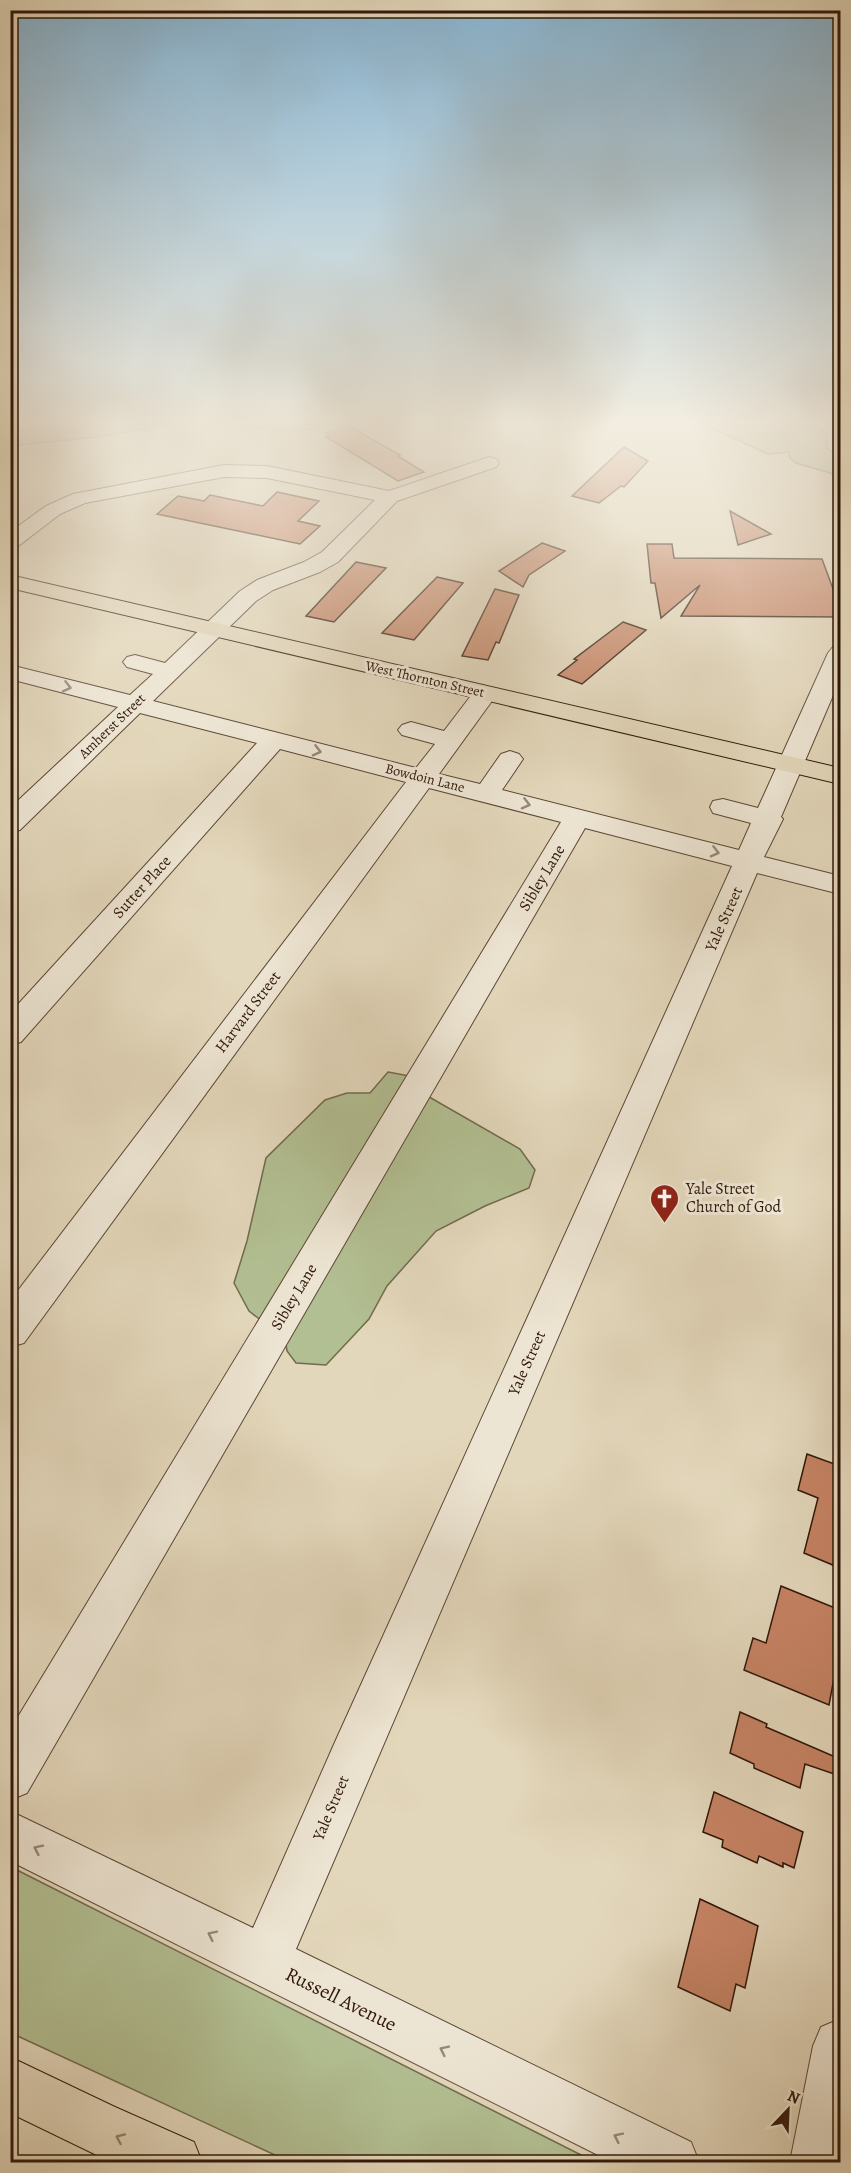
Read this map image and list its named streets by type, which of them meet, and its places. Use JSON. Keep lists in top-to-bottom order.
{
  "streets": {
    "main road": ["West Thornton Street"],
    "street": [
      "Amherst Street",
      "Bowdoin Lane",
      "Sibley Lane",
      "Sutter Place",
      "Yale Street",
      "Harvard Street",
      "Russell Avenue"
    ]
  },
  "crossings": [
    ["West Thornton Street", "Amherst Street"],
    ["West Thornton Street", "Yale Street"],
    ["West Thornton Street", "Harvard Street"],
    ["Amherst Street", "Bowdoin Lane"],
    ["Bowdoin Lane", "Sibley Lane"],
    ["Bowdoin Lane", "Sutter Place"],
    ["Bowdoin Lane", "Yale Street"],
    ["Bowdoin Lane", "Harvard Street"],
    ["Yale Street", "Russell Avenue"]
  ],
  "one_way": ["Bowdoin Lane", "Russell Avenue"],
  "places": {
    "church": ["Yale Street Church of God"]
  },
  "north": "top right"
}
